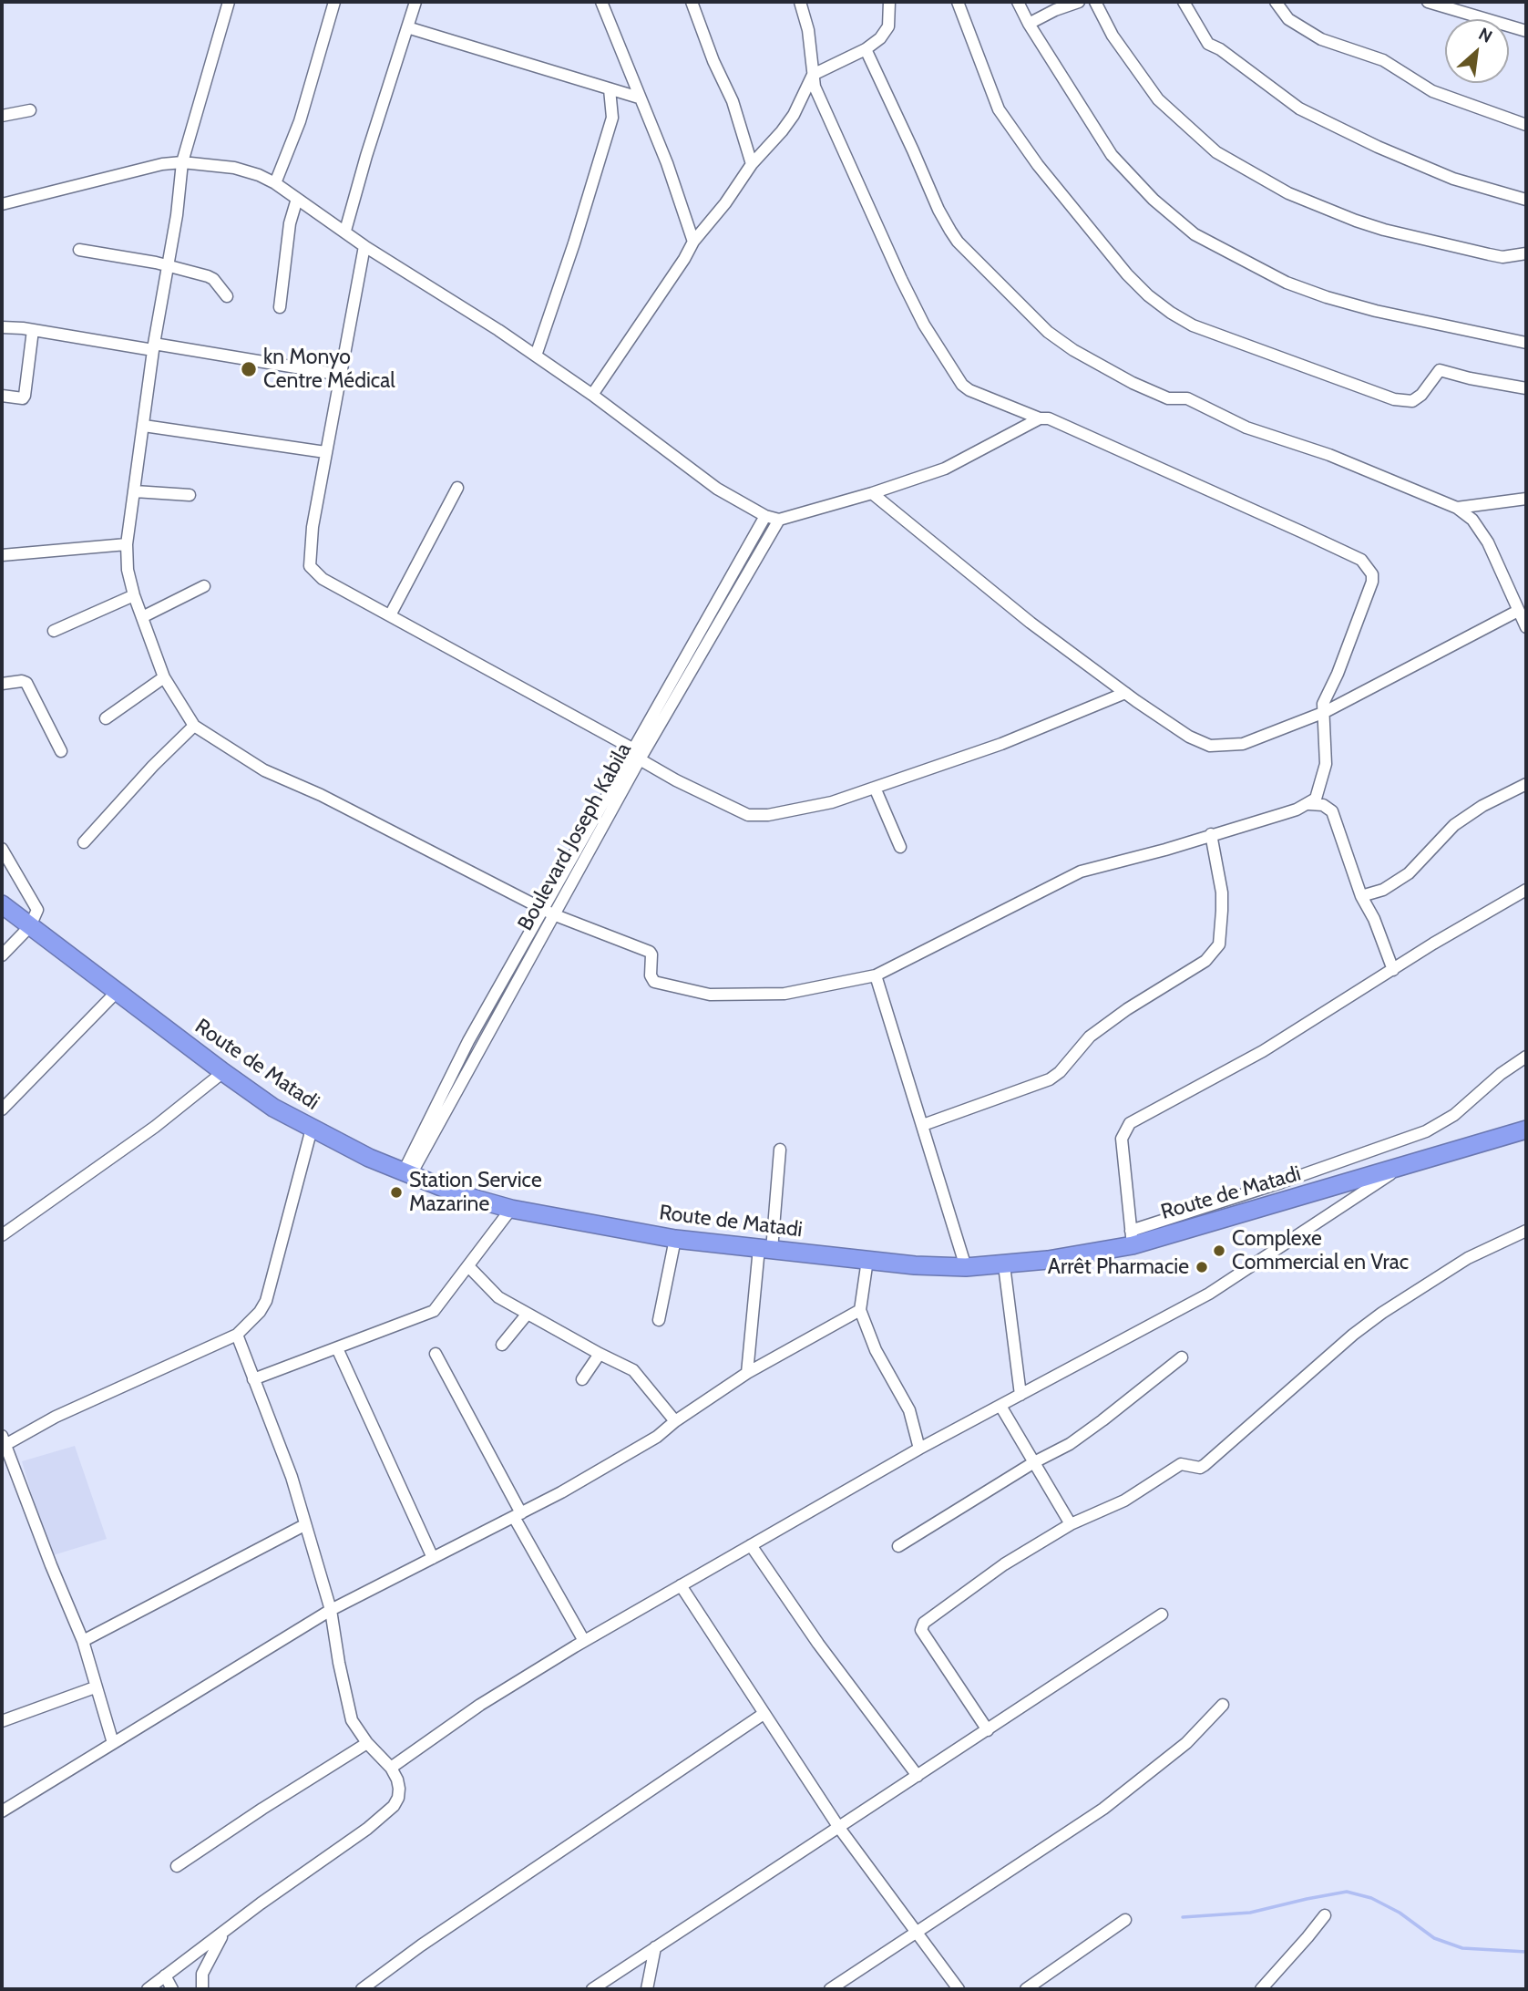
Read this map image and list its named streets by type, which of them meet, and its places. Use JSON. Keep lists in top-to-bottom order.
{
  "streets": {
    "highway": ["Route de Matadi"],
    "street": ["Boulevard Joseph Kabila"]
  },
  "crossings": [
    ["Boulevard Joseph Kabila", "Route de Matadi"]
  ],
  "places": [
    "kn Monyo Centre Médical",
    "Station Service Mazarine",
    "Complexe Commercial en Vrac",
    "Arrêt Pharmacie"
  ],
  "north": "top right"
}
